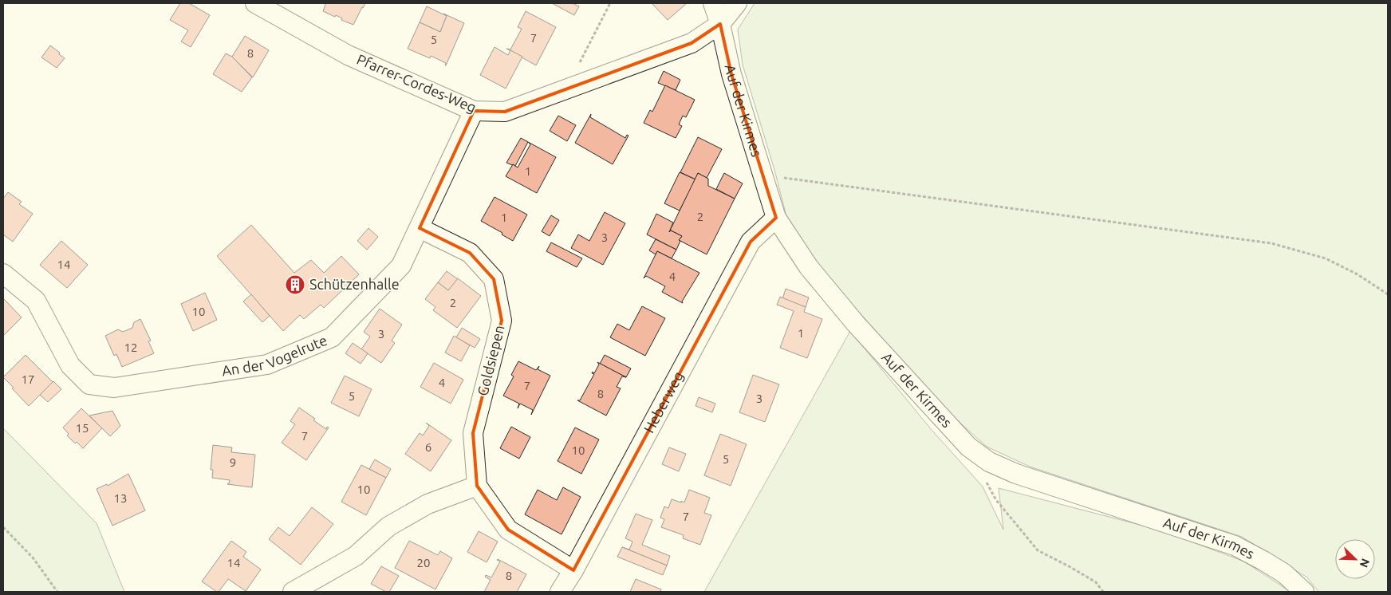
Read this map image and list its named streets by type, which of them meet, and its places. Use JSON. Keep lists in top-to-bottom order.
{
  "streets": {
    "street": [
      "Pfarrer-Cordes-Weg",
      "Auf der Kirmes",
      "An der Vogelrute",
      "Goldsiepen",
      "Heberweg"
    ]
  },
  "crossings": [
    ["Pfarrer-Cordes-Weg", "Auf der Kirmes"],
    ["Pfarrer-Cordes-Weg", "An der Vogelrute"],
    ["Auf der Kirmes", "Heberweg"],
    ["An der Vogelrute", "Goldsiepen"]
  ],
  "places": {
    "building": ["Schützenhalle"]
  },
  "house_numbers": [
    "7",
    "5",
    "8",
    "1",
    "2",
    "1",
    "3",
    "14",
    "4",
    "2",
    "10",
    "1",
    "3",
    "12",
    "17",
    "4",
    "7",
    "8",
    "5",
    "3",
    "15",
    "7",
    "6",
    "10",
    "5",
    "9",
    "10",
    "13",
    "7",
    "14",
    "20",
    "8"
  ],
  "north": "bottom right"
}
